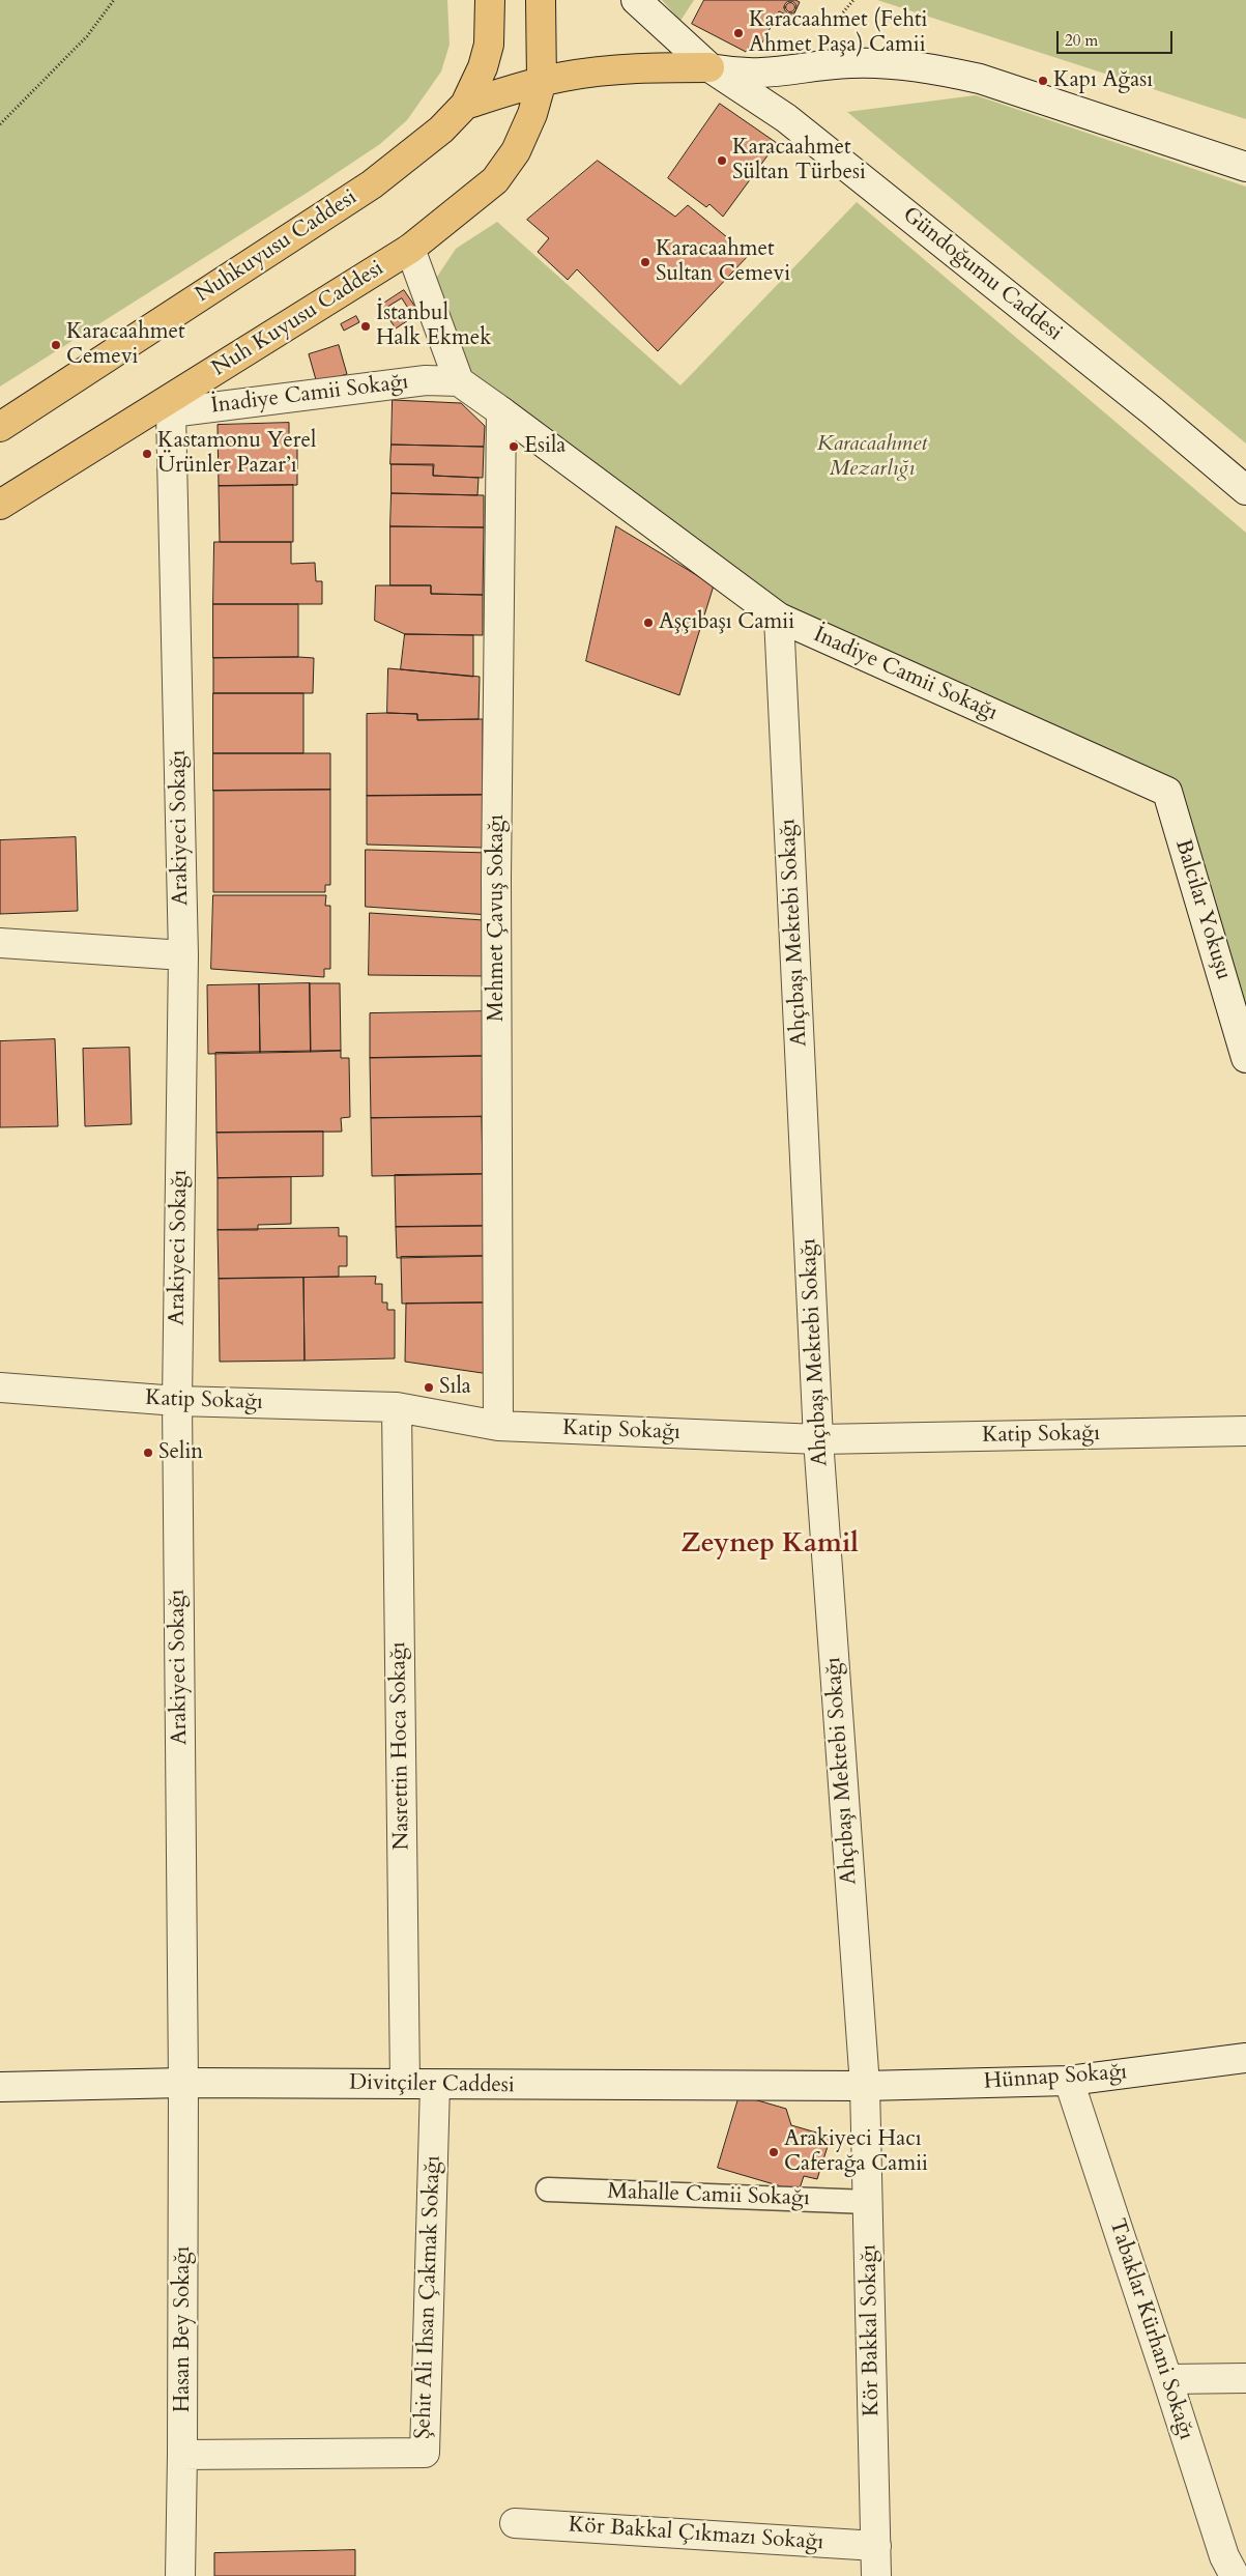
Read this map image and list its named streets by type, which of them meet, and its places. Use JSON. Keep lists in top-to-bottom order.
{
  "streets": {
    "main road": ["Nuhkuyusu Caddesi", "Nuh Kuyusu Caddesi"],
    "street": [
      "Gündoğumu Caddesi",
      "İnadiye Camii Sokağı",
      "Arakiyeci Sokağı",
      "Balcilar Yokuşu",
      "Mehmet Çavuş Sokağı",
      "Ahçıbaşı Mektebi Sokağı",
      "Katip Sokağı",
      "Nasrettin Hoca Sokağı",
      "Hünnap Sokağı",
      "Divitçiler Caddesi",
      "Şehit Ali Ihsan Çakmak Sokağı",
      "Hasan Bey Sokağı",
      "Tabaklar Kürhani Sokağı",
      "Kör Bakkal Sokağı",
      "Kör Bakkal Çıkmazı Sokağı"
    ],
    "lane": ["Mahalle Camii Sokağı"]
  },
  "crossings": [
    ["Nuh Kuyusu Caddesi", "İnadiye Camii Sokağı"],
    ["Nuh Kuyusu Caddesi", "Arakiyeci Sokağı"],
    ["İnadiye Camii Sokağı", "Arakiyeci Sokağı"],
    ["İnadiye Camii Sokağı", "Balcilar Yokuşu"],
    ["İnadiye Camii Sokağı", "Mehmet Çavuş Sokağı"],
    ["İnadiye Camii Sokağı", "Ahçıbaşı Mektebi Sokağı"],
    ["Arakiyeci Sokağı", "Katip Sokağı"],
    ["Arakiyeci Sokağı", "Divitçiler Caddesi"],
    ["Arakiyeci Sokağı", "Hasan Bey Sokağı"],
    ["Mehmet Çavuş Sokağı", "Katip Sokağı"],
    ["Ahçıbaşı Mektebi Sokağı", "Katip Sokağı"],
    ["Ahçıbaşı Mektebi Sokağı", "Hünnap Sokağı"],
    ["Ahçıbaşı Mektebi Sokağı", "Divitçiler Caddesi"],
    ["Ahçıbaşı Mektebi Sokağı", "Kör Bakkal Sokağı"],
    ["Katip Sokağı", "Nasrettin Hoca Sokağı"],
    ["Nasrettin Hoca Sokağı", "Divitçiler Caddesi"],
    ["Hünnap Sokağı", "Divitçiler Caddesi"],
    ["Hünnap Sokağı", "Tabaklar Kürhani Sokağı"],
    ["Hünnap Sokağı", "Kör Bakkal Sokağı"],
    ["Divitçiler Caddesi", "Şehit Ali Ihsan Çakmak Sokağı"],
    ["Divitçiler Caddesi", "Hasan Bey Sokağı"],
    ["Divitçiler Caddesi", "Kör Bakkal Sokağı"],
    ["Mahalle Camii Sokağı", "Kör Bakkal Sokağı"],
    ["Şehit Ali Ihsan Çakmak Sokağı", "Hasan Bey Sokağı"],
    ["Kör Bakkal Sokağı", "Kör Bakkal Çıkmazı Sokağı"]
  ],
  "districts": ["Zeynep Kamil"],
  "parks": ["Karacaahmet Mezarlığı"],
  "places": [
    "Karacaahmet (Fehti Ahmet Paşa) Camii",
    "Kapı Ağası",
    "Karacaahmet Sültan Türbesi",
    "Karacaahmet Sultan Cemevi",
    "İstanbul Halk Ekmek",
    "Karacaahmet Cemevi",
    "Esila",
    "Kastamonu Yerel Ürünler Pazar’ı",
    "Aşçıbaşı Camii",
    "Sıla",
    "Selin",
    "Arakiyeci Hacı Caferağa Camii"
  ],
  "scale_bar": "20 m"
}
